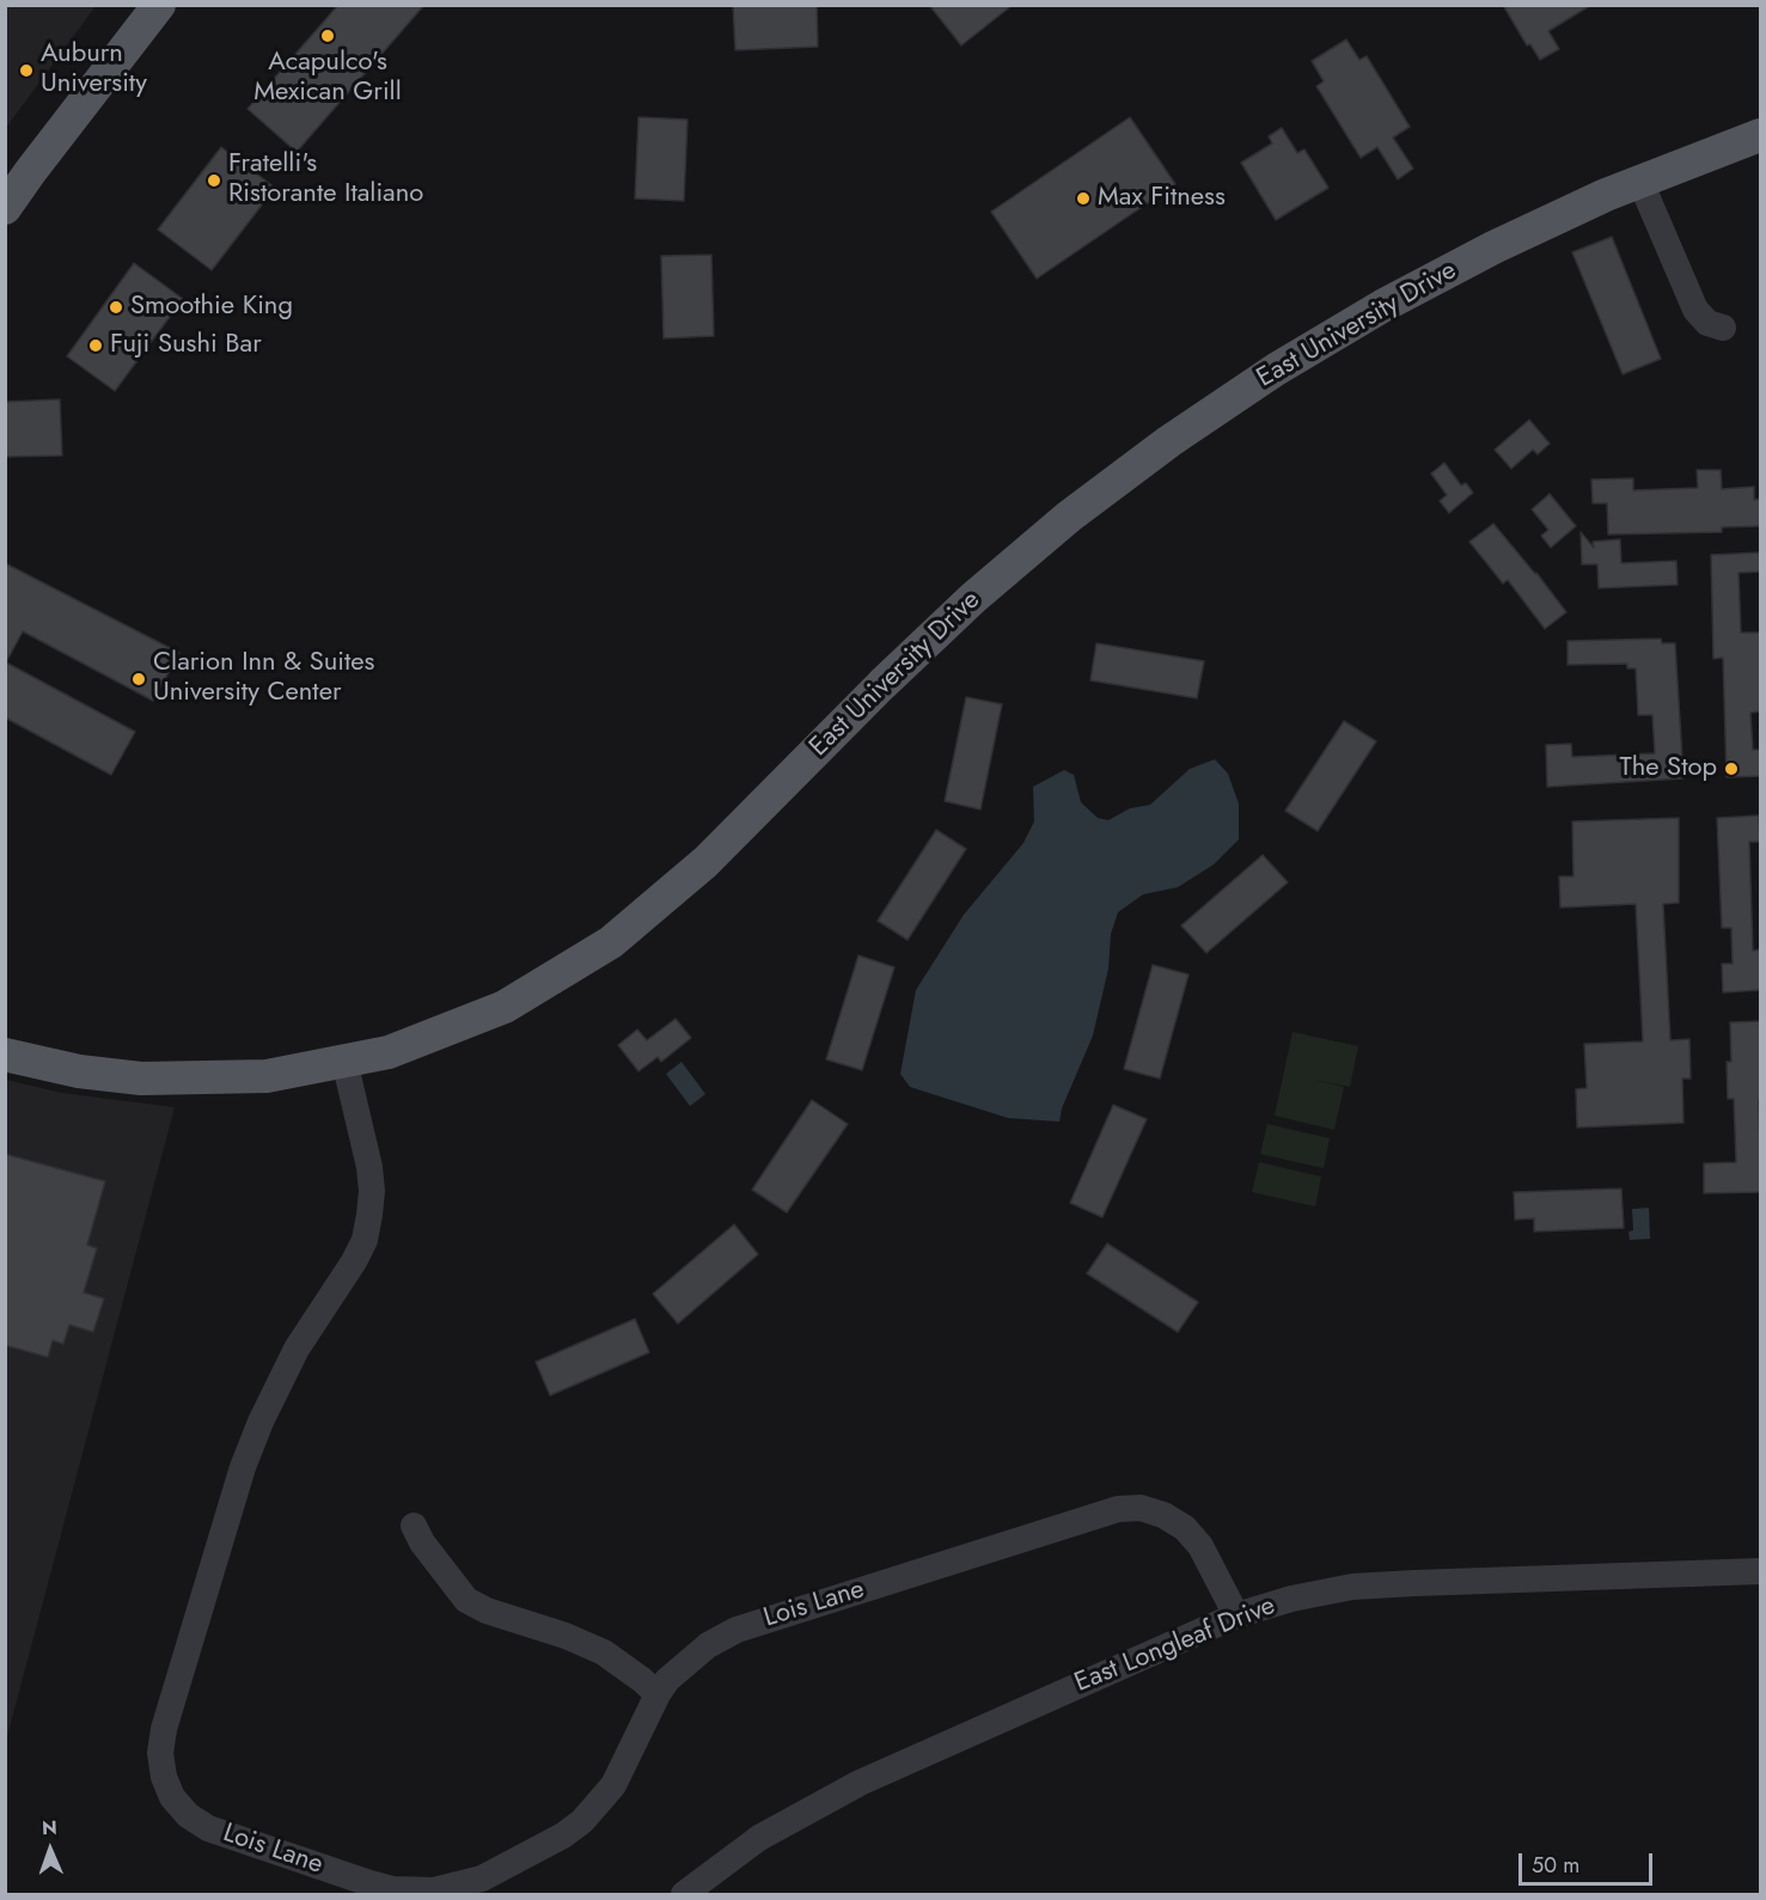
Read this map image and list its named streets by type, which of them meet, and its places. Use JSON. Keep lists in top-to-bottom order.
{
  "streets": {
    "main road": ["East University Drive"],
    "street": ["Lois Lane", "East Longleaf Drive"]
  },
  "crossings": [
    ["East University Drive", "Lois Lane"],
    ["Lois Lane", "East Longleaf Drive"]
  ],
  "places": [
    "Acapulco's Mexican Grill",
    "Auburn University",
    "Fratelli's Ristorante Italiano",
    "Max Fitness",
    "Smoothie King",
    "Fuji Sushi Bar",
    "Clarion Inn & Suites University Center",
    "The Stop"
  ],
  "scale_bar": "50 m",
  "north": "top"
}
